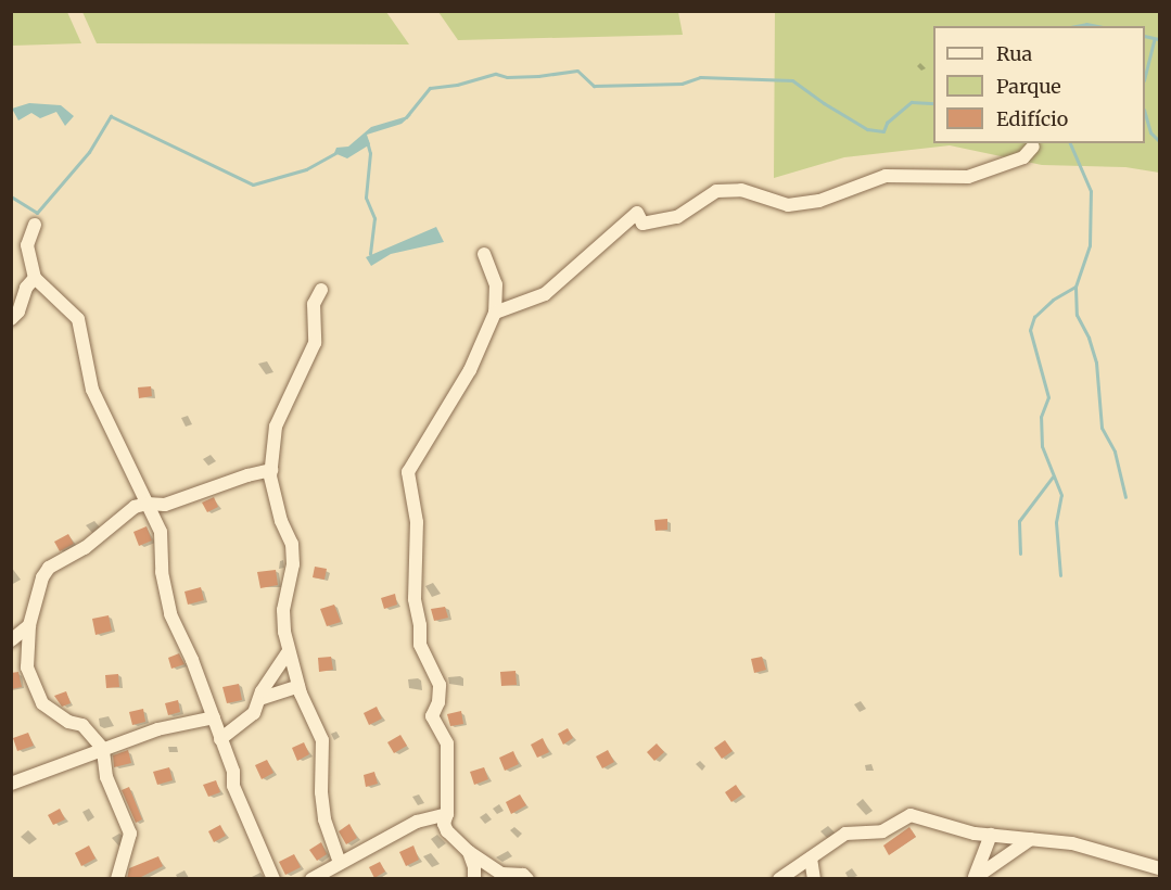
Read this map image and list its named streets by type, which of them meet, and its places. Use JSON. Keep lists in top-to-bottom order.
{
  "legend": ["Rua", "Parque", "Edifício"]
}
